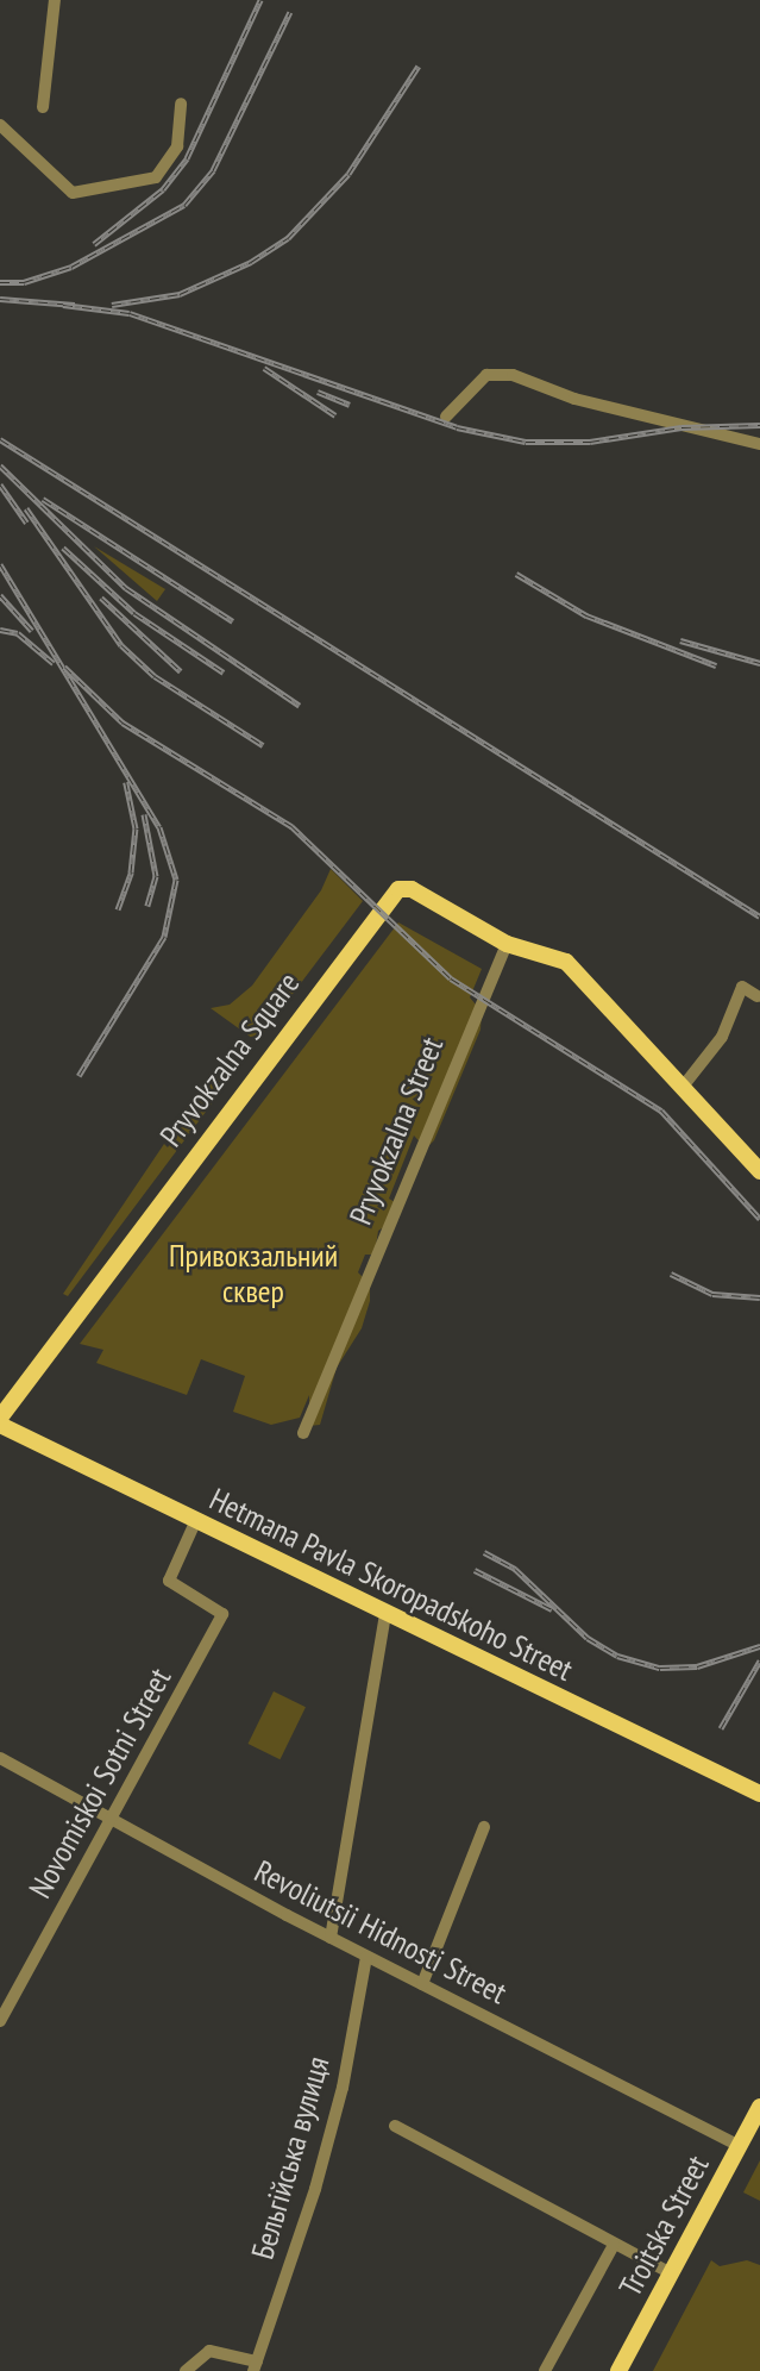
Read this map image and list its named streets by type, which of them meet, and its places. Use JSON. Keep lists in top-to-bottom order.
{
  "streets": {
    "main road": ["Pryvokzalna Square", "Hetmana Pavla Skoropadskoho Street", "Troitska Street"],
    "street": [
      "Pryvokzalna Street",
      "Novomiskoi Sotni Street",
      "Revoliutsii Hidnosti Street",
      "Бельгійська вулиця"
    ]
  },
  "crossings": [
    ["Pryvokzalna Square", "Pryvokzalna Street"],
    ["Hetmana Pavla Skoropadskoho Street", "Novomiskoi Sotni Street"],
    ["Novomiskoi Sotni Street", "Revoliutsii Hidnosti Street"],
    ["Revoliutsii Hidnosti Street", "Бельгійська вулиця"],
    ["Revoliutsii Hidnosti Street", "Troitska Street"]
  ],
  "parks": ["Привокзальний сквер"]
}
